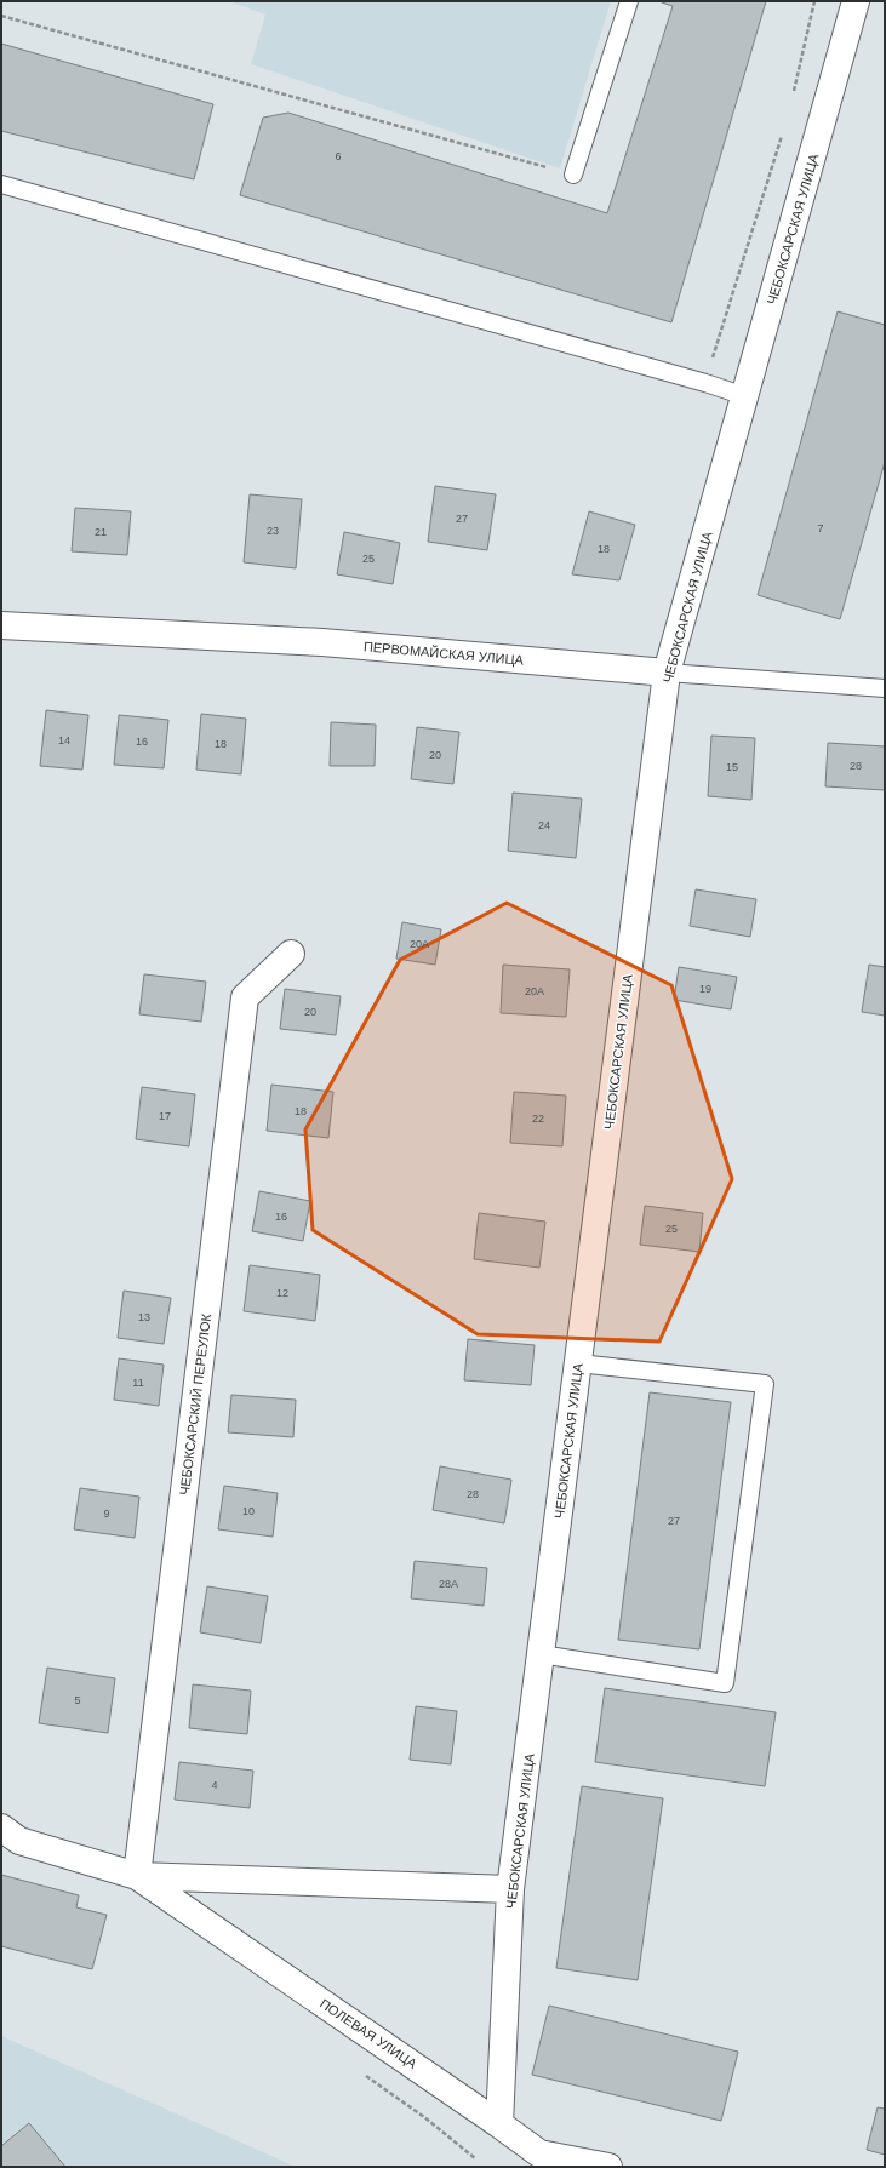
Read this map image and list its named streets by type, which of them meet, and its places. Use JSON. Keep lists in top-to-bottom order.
{
  "streets": {
    "street": [
      "ЧЕБОКСАРСКАЯ УЛИЦА",
      "ПЕРВОМАЙСКАЯ УЛИЦА",
      "ЧЕБОКСАРСКИЙ ПЕРЕУЛОК",
      "ПОЛЕВАЯ УЛИЦА"
    ]
  },
  "crossings": [
    ["ЧЕБОКСАРСКАЯ УЛИЦА", "ПЕРВОМАЙСКАЯ УЛИЦА"],
    ["ЧЕБОКСАРСКАЯ УЛИЦА", "ПОЛЕВАЯ УЛИЦА"],
    ["ЧЕБОКСАРСКИЙ ПЕРЕУЛОК", "ПОЛЕВАЯ УЛИЦА"]
  ],
  "house_numbers": [
    "6",
    "27",
    "7",
    "23",
    "21",
    "18",
    "25",
    "14",
    "16",
    "18",
    "20",
    "28",
    "15",
    "24",
    "20А",
    "19",
    "20А",
    "20",
    "18",
    "17",
    "22",
    "16",
    "25",
    "12",
    "13",
    "11",
    "28",
    "10",
    "9",
    "27",
    "28А",
    "5",
    "4"
  ]
}
